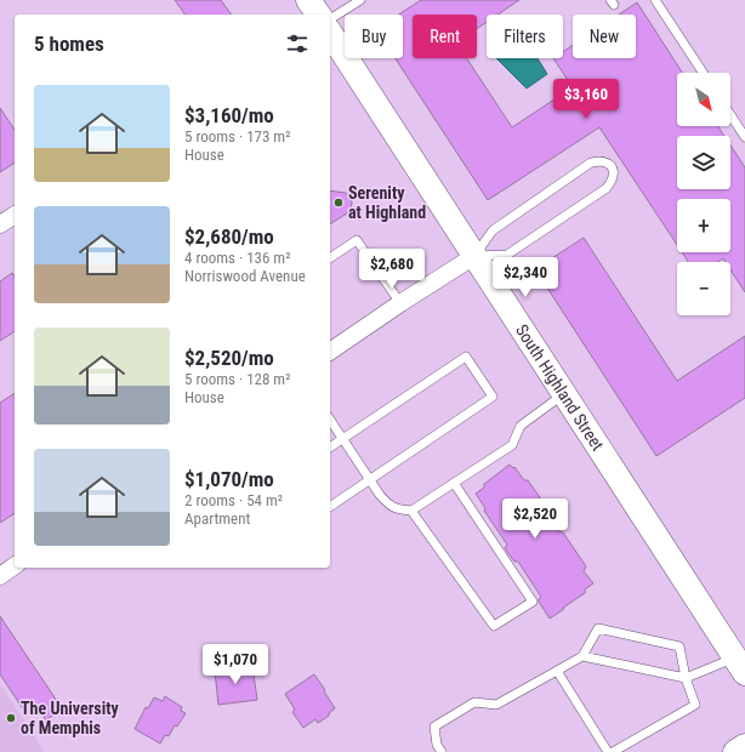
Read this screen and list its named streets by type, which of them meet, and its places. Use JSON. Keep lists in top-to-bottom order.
{
  "streets": {
    "main road": ["South Highland Street"]
  },
  "places": ["Serenity at Highland", "The University of Memphis"],
  "north": "bottom right",
  "page": {
    "chip": [
      "Buy",
      "Rent",
      "Filters",
      "New"
    ],
    "heading": "5 homes",
    "map_buttons": ["+", "−"],
    "list": [
      {
        "name": "$3,160/mo",
        "note": "5 rooms · 173 m² · House"
      },
      {
        "name": "$2,680/mo",
        "note": "4 rooms · 136 m² · Norriswood Avenue"
      },
      {
        "name": "$2,520/mo",
        "note": "5 rooms · 128 m² · House"
      },
      {
        "name": "$1,070/mo",
        "note": "2 rooms · 54 m² · Apartment"
      }
    ],
    "price": [
      "$3,160",
      "$2,680",
      "$2,340",
      "$2,520",
      "$1,070"
    ]
  }
}
